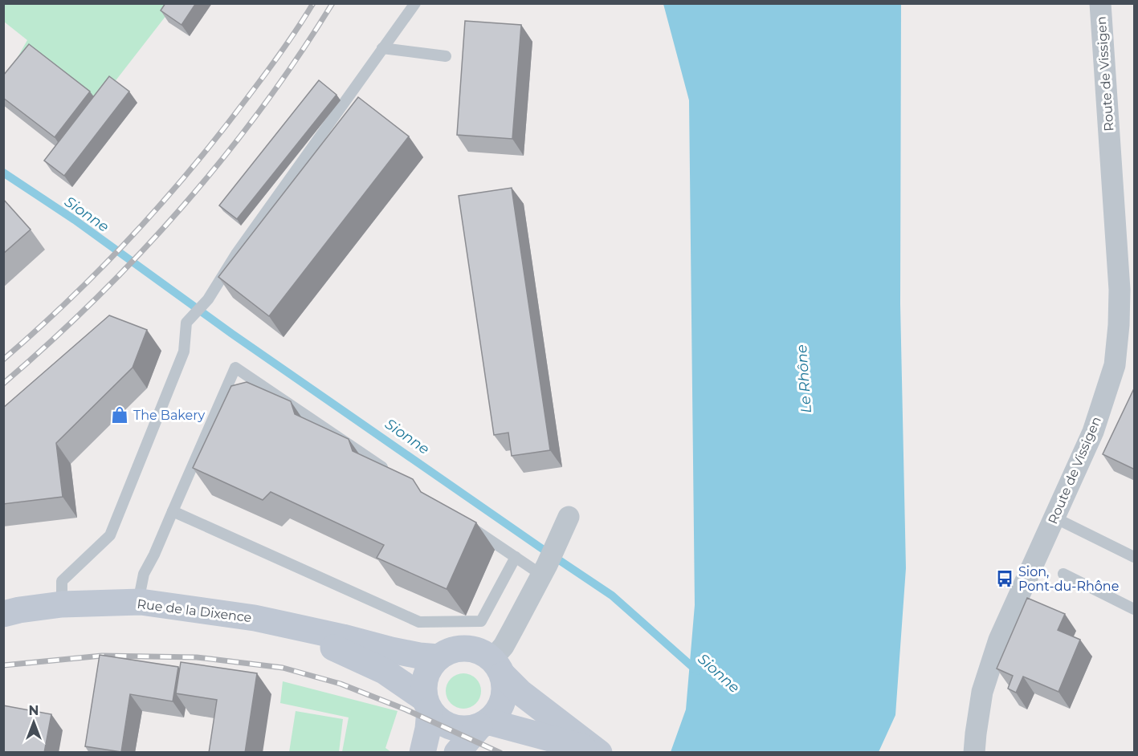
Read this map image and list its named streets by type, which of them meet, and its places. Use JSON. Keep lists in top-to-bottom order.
{
  "streets": {
    "main road": ["Rue de la Dixence"],
    "street": ["Route de Vissigen"]
  },
  "water": ["Sionne", "Le Rhône"],
  "places": {
    "shop": ["The Bakery"],
    "bus stop": ["Sion, Pont-du-Rhône"]
  },
  "north": "top"
}
